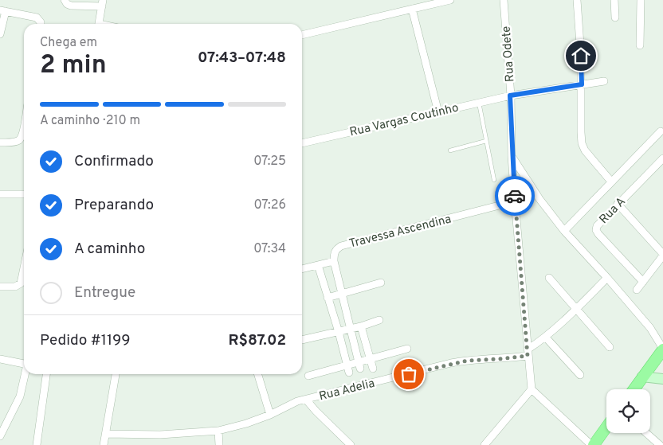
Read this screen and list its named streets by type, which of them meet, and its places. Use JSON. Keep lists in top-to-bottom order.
{
  "streets": {
    "street": [
      "Rua Odete",
      "Rua Vargas Coutinho",
      "Rua A",
      "Travessa Ascendina",
      "Rua Adelia"
    ]
  },
  "crossings": [
    ["Rua Odete", "Rua Vargas Coutinho"],
    ["Rua Odete", "Travessa Ascendina"],
    ["Rua Odete", "Rua Adelia"]
  ],
  "page": {
    "heading": ["2 min", "Chega em", "07:43–07:48"],
    "panel": ["Pedido #1199", "R$87.02"],
    "bar": "A caminho · 210 m",
    "list": [
      ["Confirmado", "07:25"],
      ["Preparando", "07:26"],
      ["A caminho", "07:34"],
      "Entregue"
    ]
  }
}
